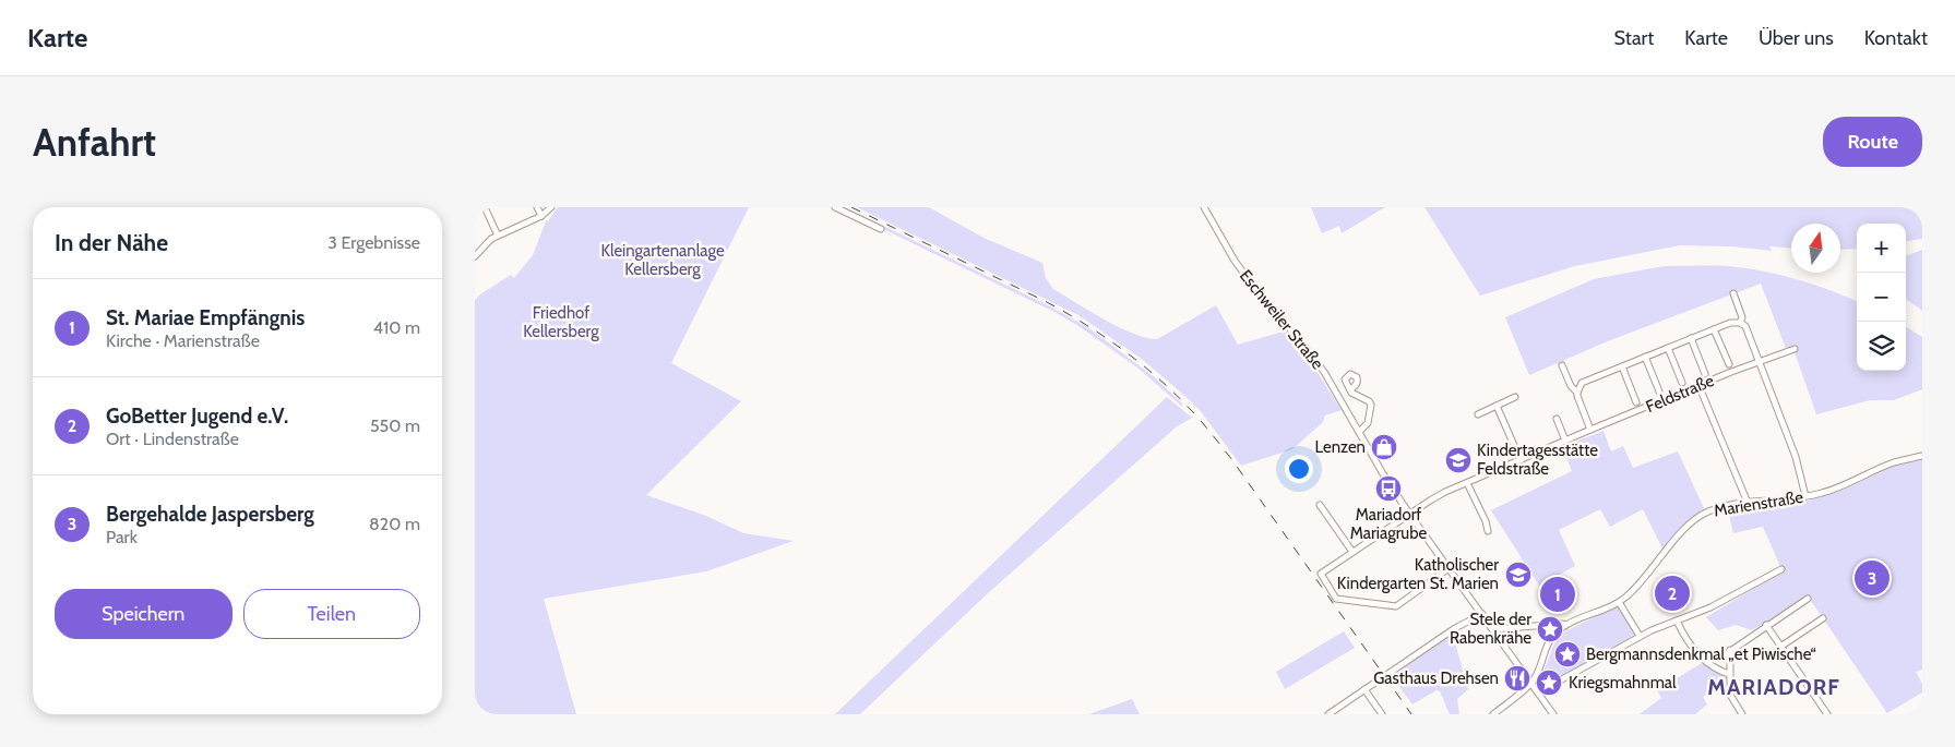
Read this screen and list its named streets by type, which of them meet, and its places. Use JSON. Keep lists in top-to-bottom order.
{
  "streets": {
    "street": ["Eschweiler Straße", "Feldstraße", "Marienstraße"]
  },
  "crossings": [
    ["Eschweiler Straße", "Feldstraße"],
    ["Eschweiler Straße", "Marienstraße"]
  ],
  "districts": ["MARIADORF"],
  "parks": ["Kleingartenanlage Kellersberg", "Friedhof Kellersberg"],
  "places": {
    "shop": ["Lenzen"],
    "school or university": ["Kindertagesstätte Feldstraße", "Katholischer Kindergarten St. Marien"],
    "bus stop": ["Mariadorf Mariagrube"],
    "place": ["Stele der Rabenkrähe", "Bergmannsdenkmal „et Piwische“", "Kriegsmahnmal"],
    "restaurant": ["Gasthaus Drehsen"]
  },
  "north": "top",
  "page": {
    "header": "Karte",
    "nav": [
      "Start",
      "Karte",
      "Über uns",
      "Kontakt"
    ],
    "buttons": [
      "Route",
      ["Speichern", "Teilen"]
    ],
    "title": "Anfahrt",
    "heading": ["In der Nähe", "3 Ergebnisse"],
    "map_buttons": ["+", "−"],
    "list": [
      {
        "mark": "1",
        "name": "St. Mariae Empfängnis",
        "note": "Kirche · Marienstraße",
        "value": "410 m"
      },
      {
        "mark": "2",
        "name": "GoBetter Jugend e.V.",
        "note": "Ort · Lindenstraße",
        "value": "550 m"
      },
      {
        "mark": "3",
        "name": "Bergehalde Jaspersberg",
        "note": "Park",
        "value": "820 m"
      }
    ],
    "pins": ["3", "2", "1"]
  }
}
